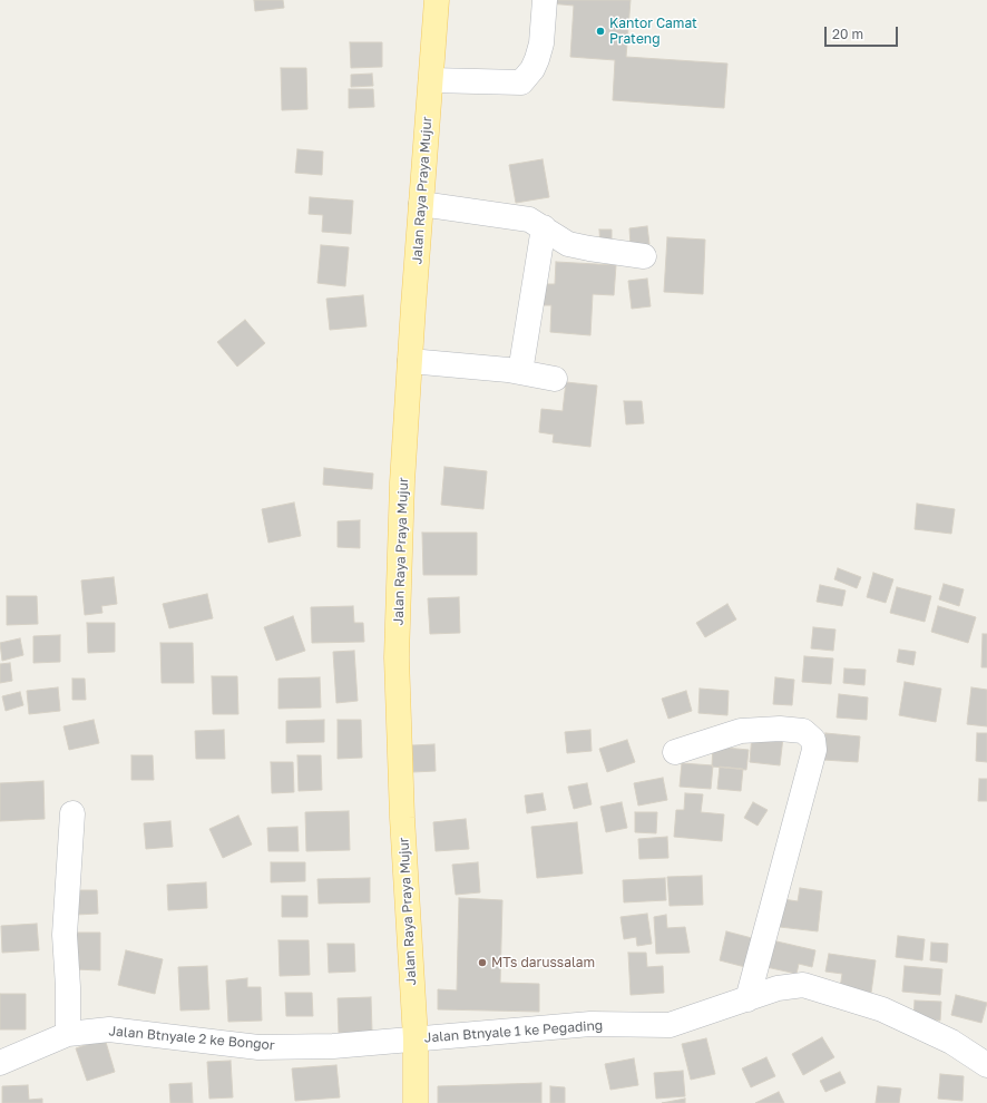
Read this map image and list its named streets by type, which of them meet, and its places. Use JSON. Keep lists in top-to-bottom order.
{
  "streets": {
    "main road": ["Jalan Raya Praya Mujur"],
    "street": ["Jalan Btnyale 1 ke Pegading", "Jalan Btnyale 2 ke Bongor"]
  },
  "crossings": [
    ["Jalan Raya Praya Mujur", "Jalan Btnyale 1 ke Pegading"],
    ["Jalan Raya Praya Mujur", "Jalan Btnyale 2 ke Bongor"],
    ["Jalan Btnyale 1 ke Pegading", "Jalan Btnyale 2 ke Bongor"]
  ],
  "places": ["Kantor Camat Prateng", "MTs darussalam"],
  "scale_bar": "20 m"
}
